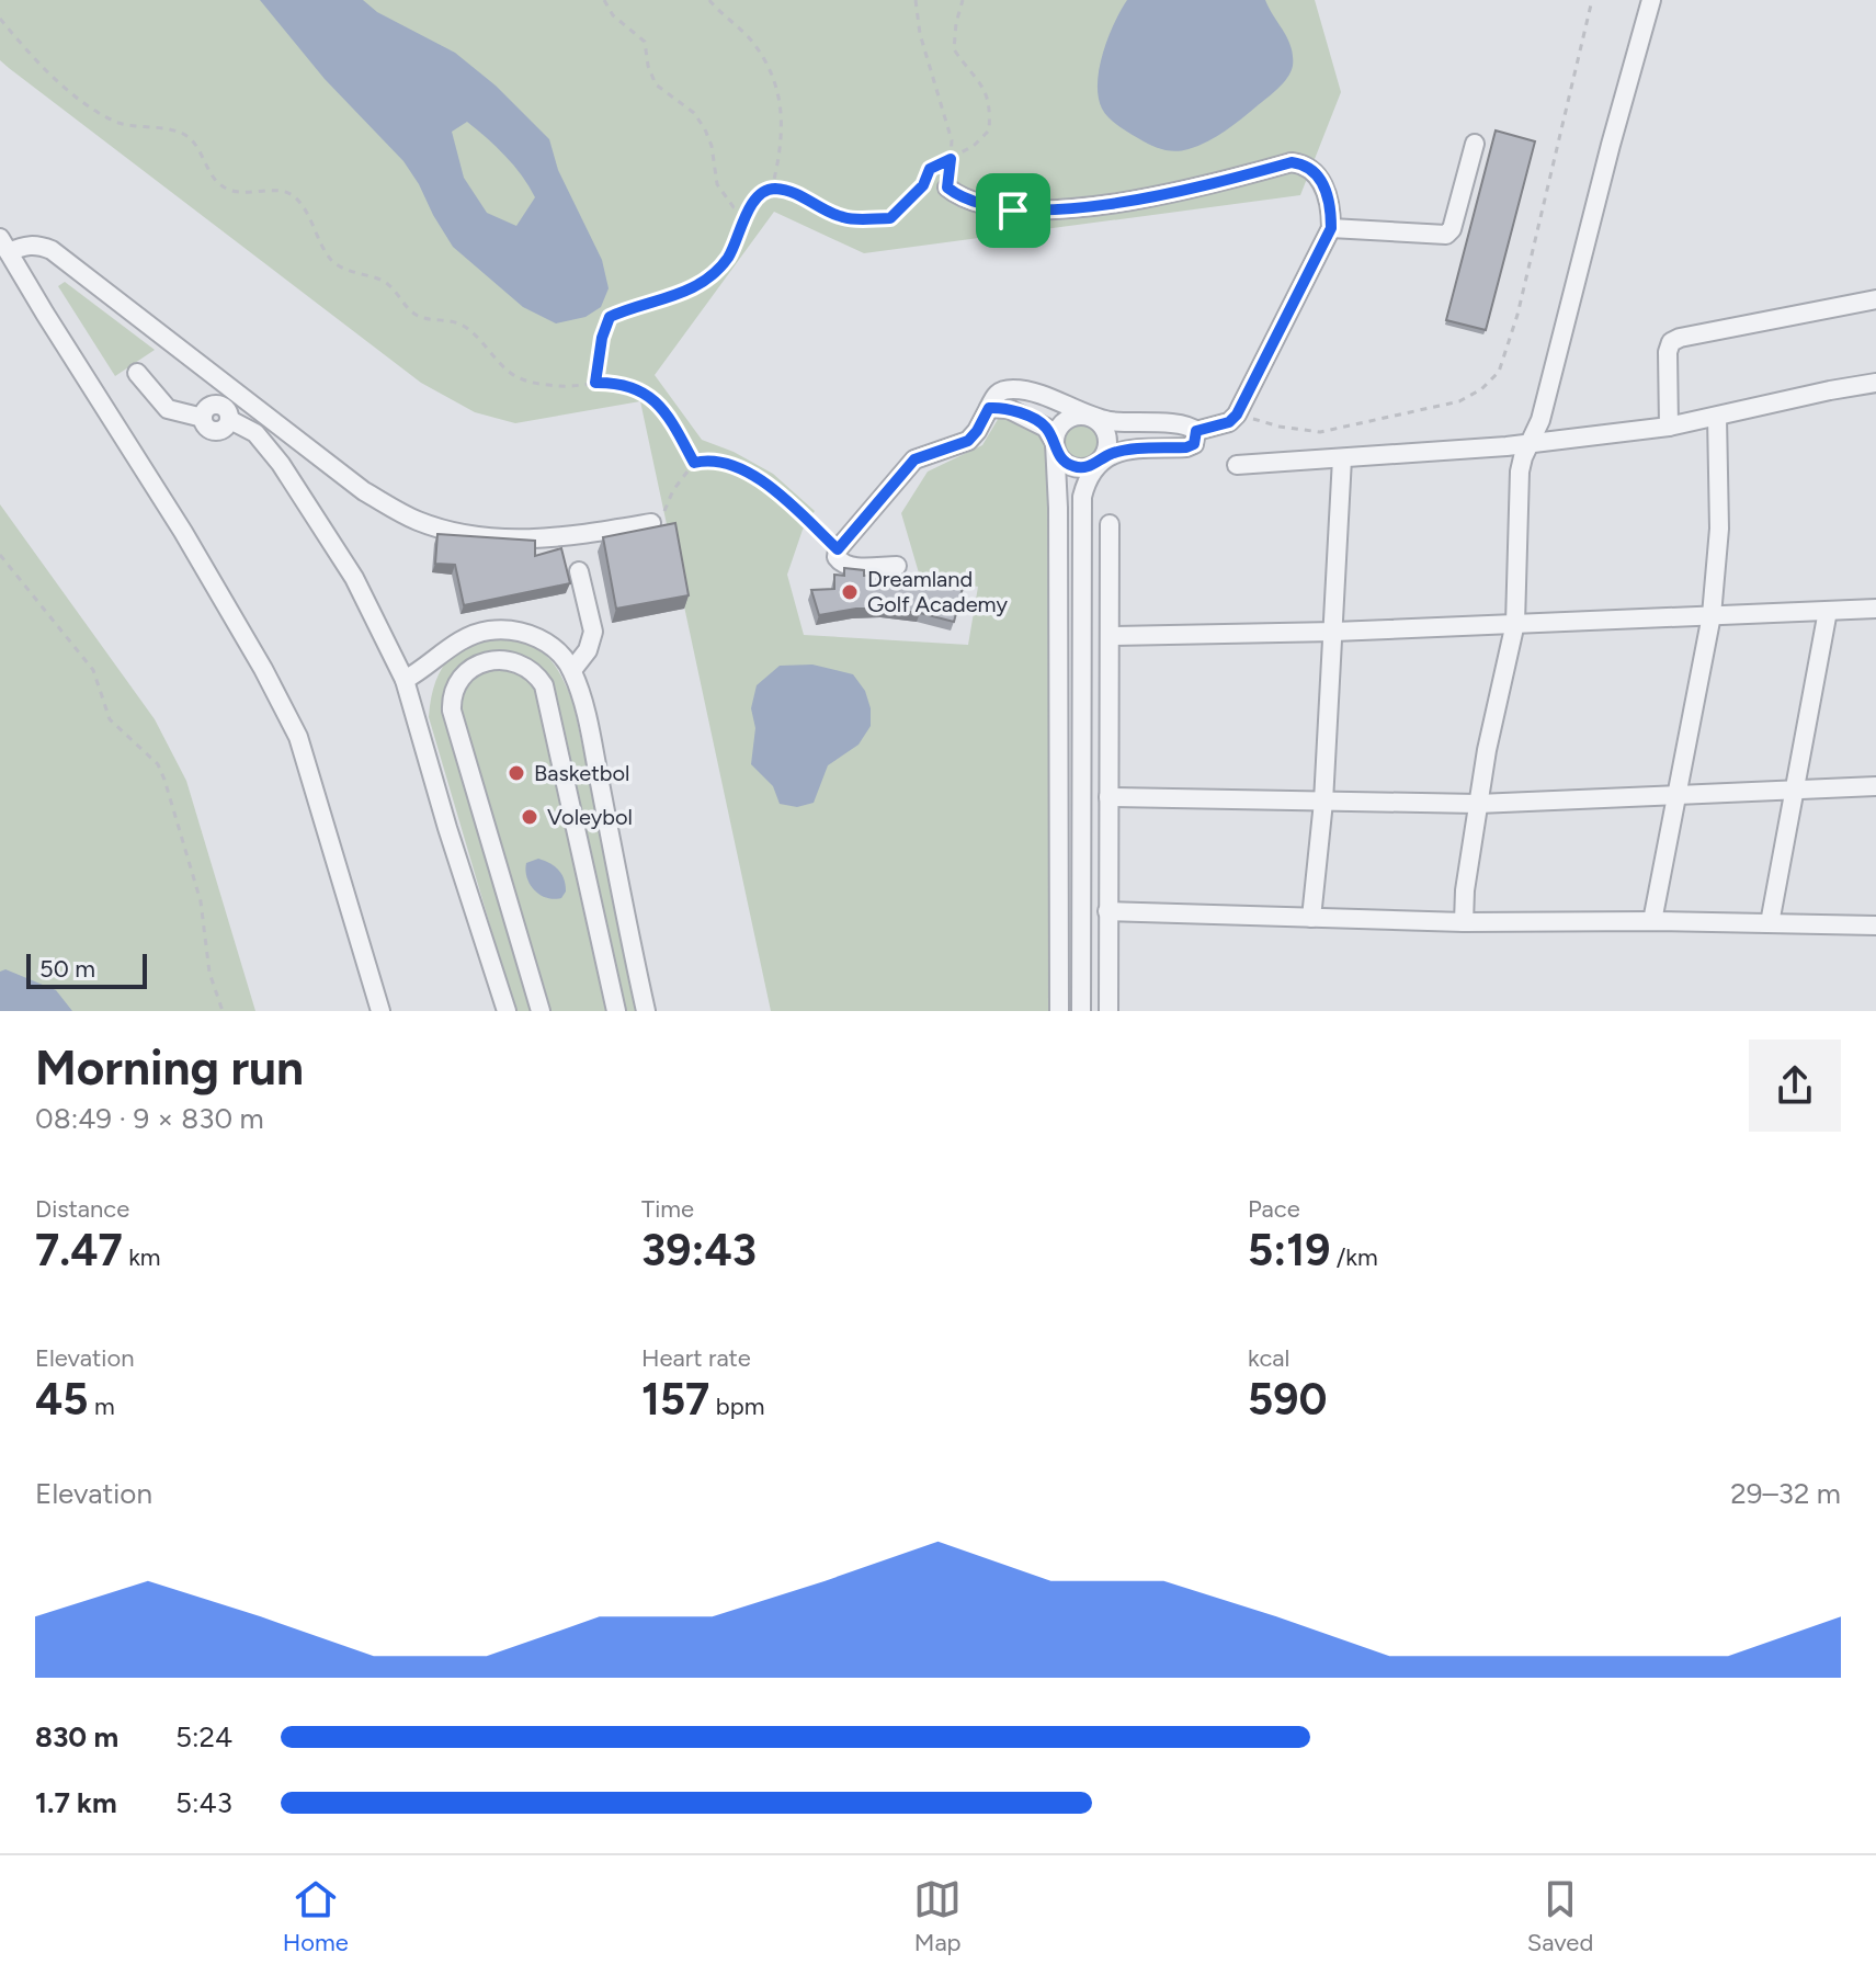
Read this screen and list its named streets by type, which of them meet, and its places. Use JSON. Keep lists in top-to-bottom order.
{
  "places": ["Dreamland Golf Academy", "Basketbol", "Voleybol"],
  "scale_bar": "50 m",
  "page": {
    "scale": "50 m",
    "heading": ["Morning run", "08:49 · 9 × 830 m"],
    "stats": [
      ["Distance", "7.47 km"],
      ["Time", "39:43"],
      ["Pace", "5:19 /km"],
      ["Elevation", "45 m"],
      ["Heart rate", "157 bpm"],
      ["kcal", "590"]
    ],
    "chart": ["Elevation", "29–32 m"],
    "list": [
      {
        "name": "830 m",
        "note": "5:24"
      },
      {
        "name": "1.7 km",
        "note": "5:43"
      }
    ],
    "tabs": ["Home", "Map", "Saved"]
  }
}
